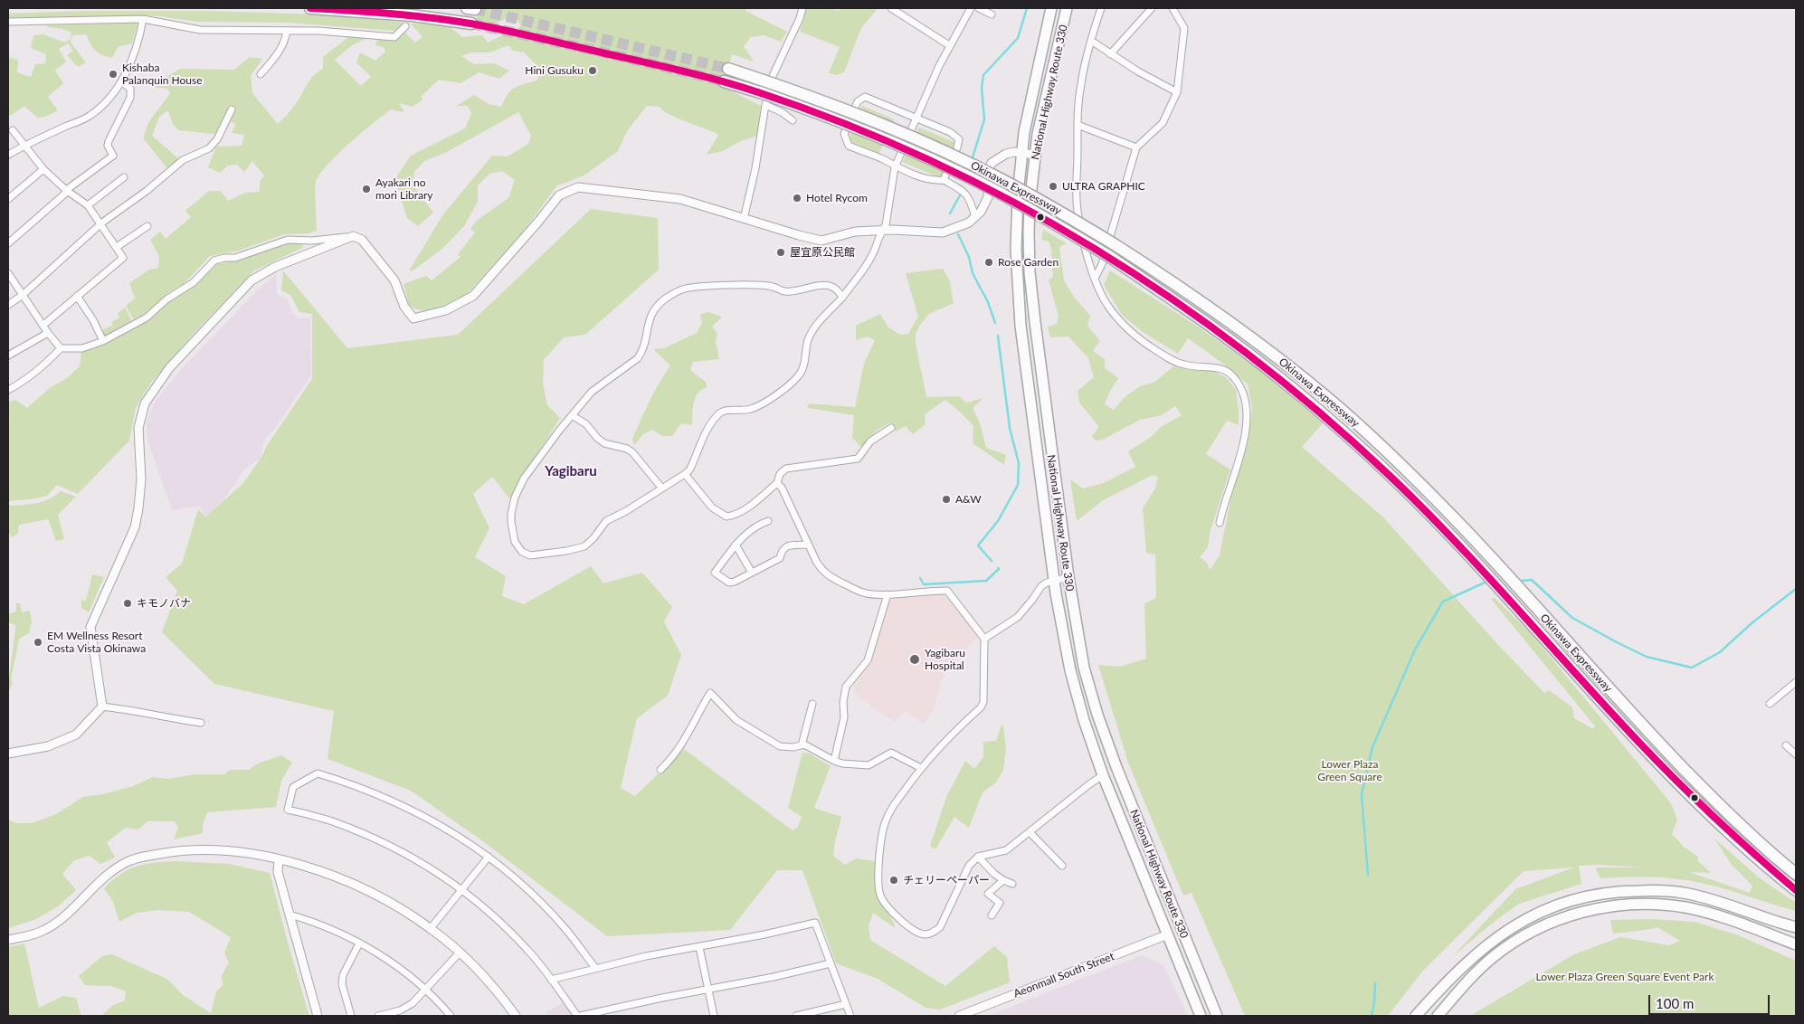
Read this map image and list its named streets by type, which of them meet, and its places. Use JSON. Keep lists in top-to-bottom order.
{
  "streets": {
    "highway": ["Okinawa Expressway"],
    "main road": ["National Highway Route 330"],
    "street": ["Aeonmall South Street"]
  },
  "crossings": [
    ["National Highway Route 330", "Aeonmall South Street"]
  ],
  "districts": ["Yagibaru"],
  "parks": ["Lower Plaza Green Square", "Lower Plaza Green Square Event Park"],
  "places": [
    "Hini Gusuku",
    "Kishaba Palanquin House",
    "ULTRA GRAPHIC",
    "Ayakari no mori Library",
    "Hotel Rycom",
    "屋宜原公民館",
    "Rose Garden",
    "A&W",
    "キモノバナ",
    "EM Wellness Resort Costa Vista Okinawa",
    "Yagibaru Hospital",
    "チェリーペーパー"
  ],
  "scale_bar": "100 m"
}
